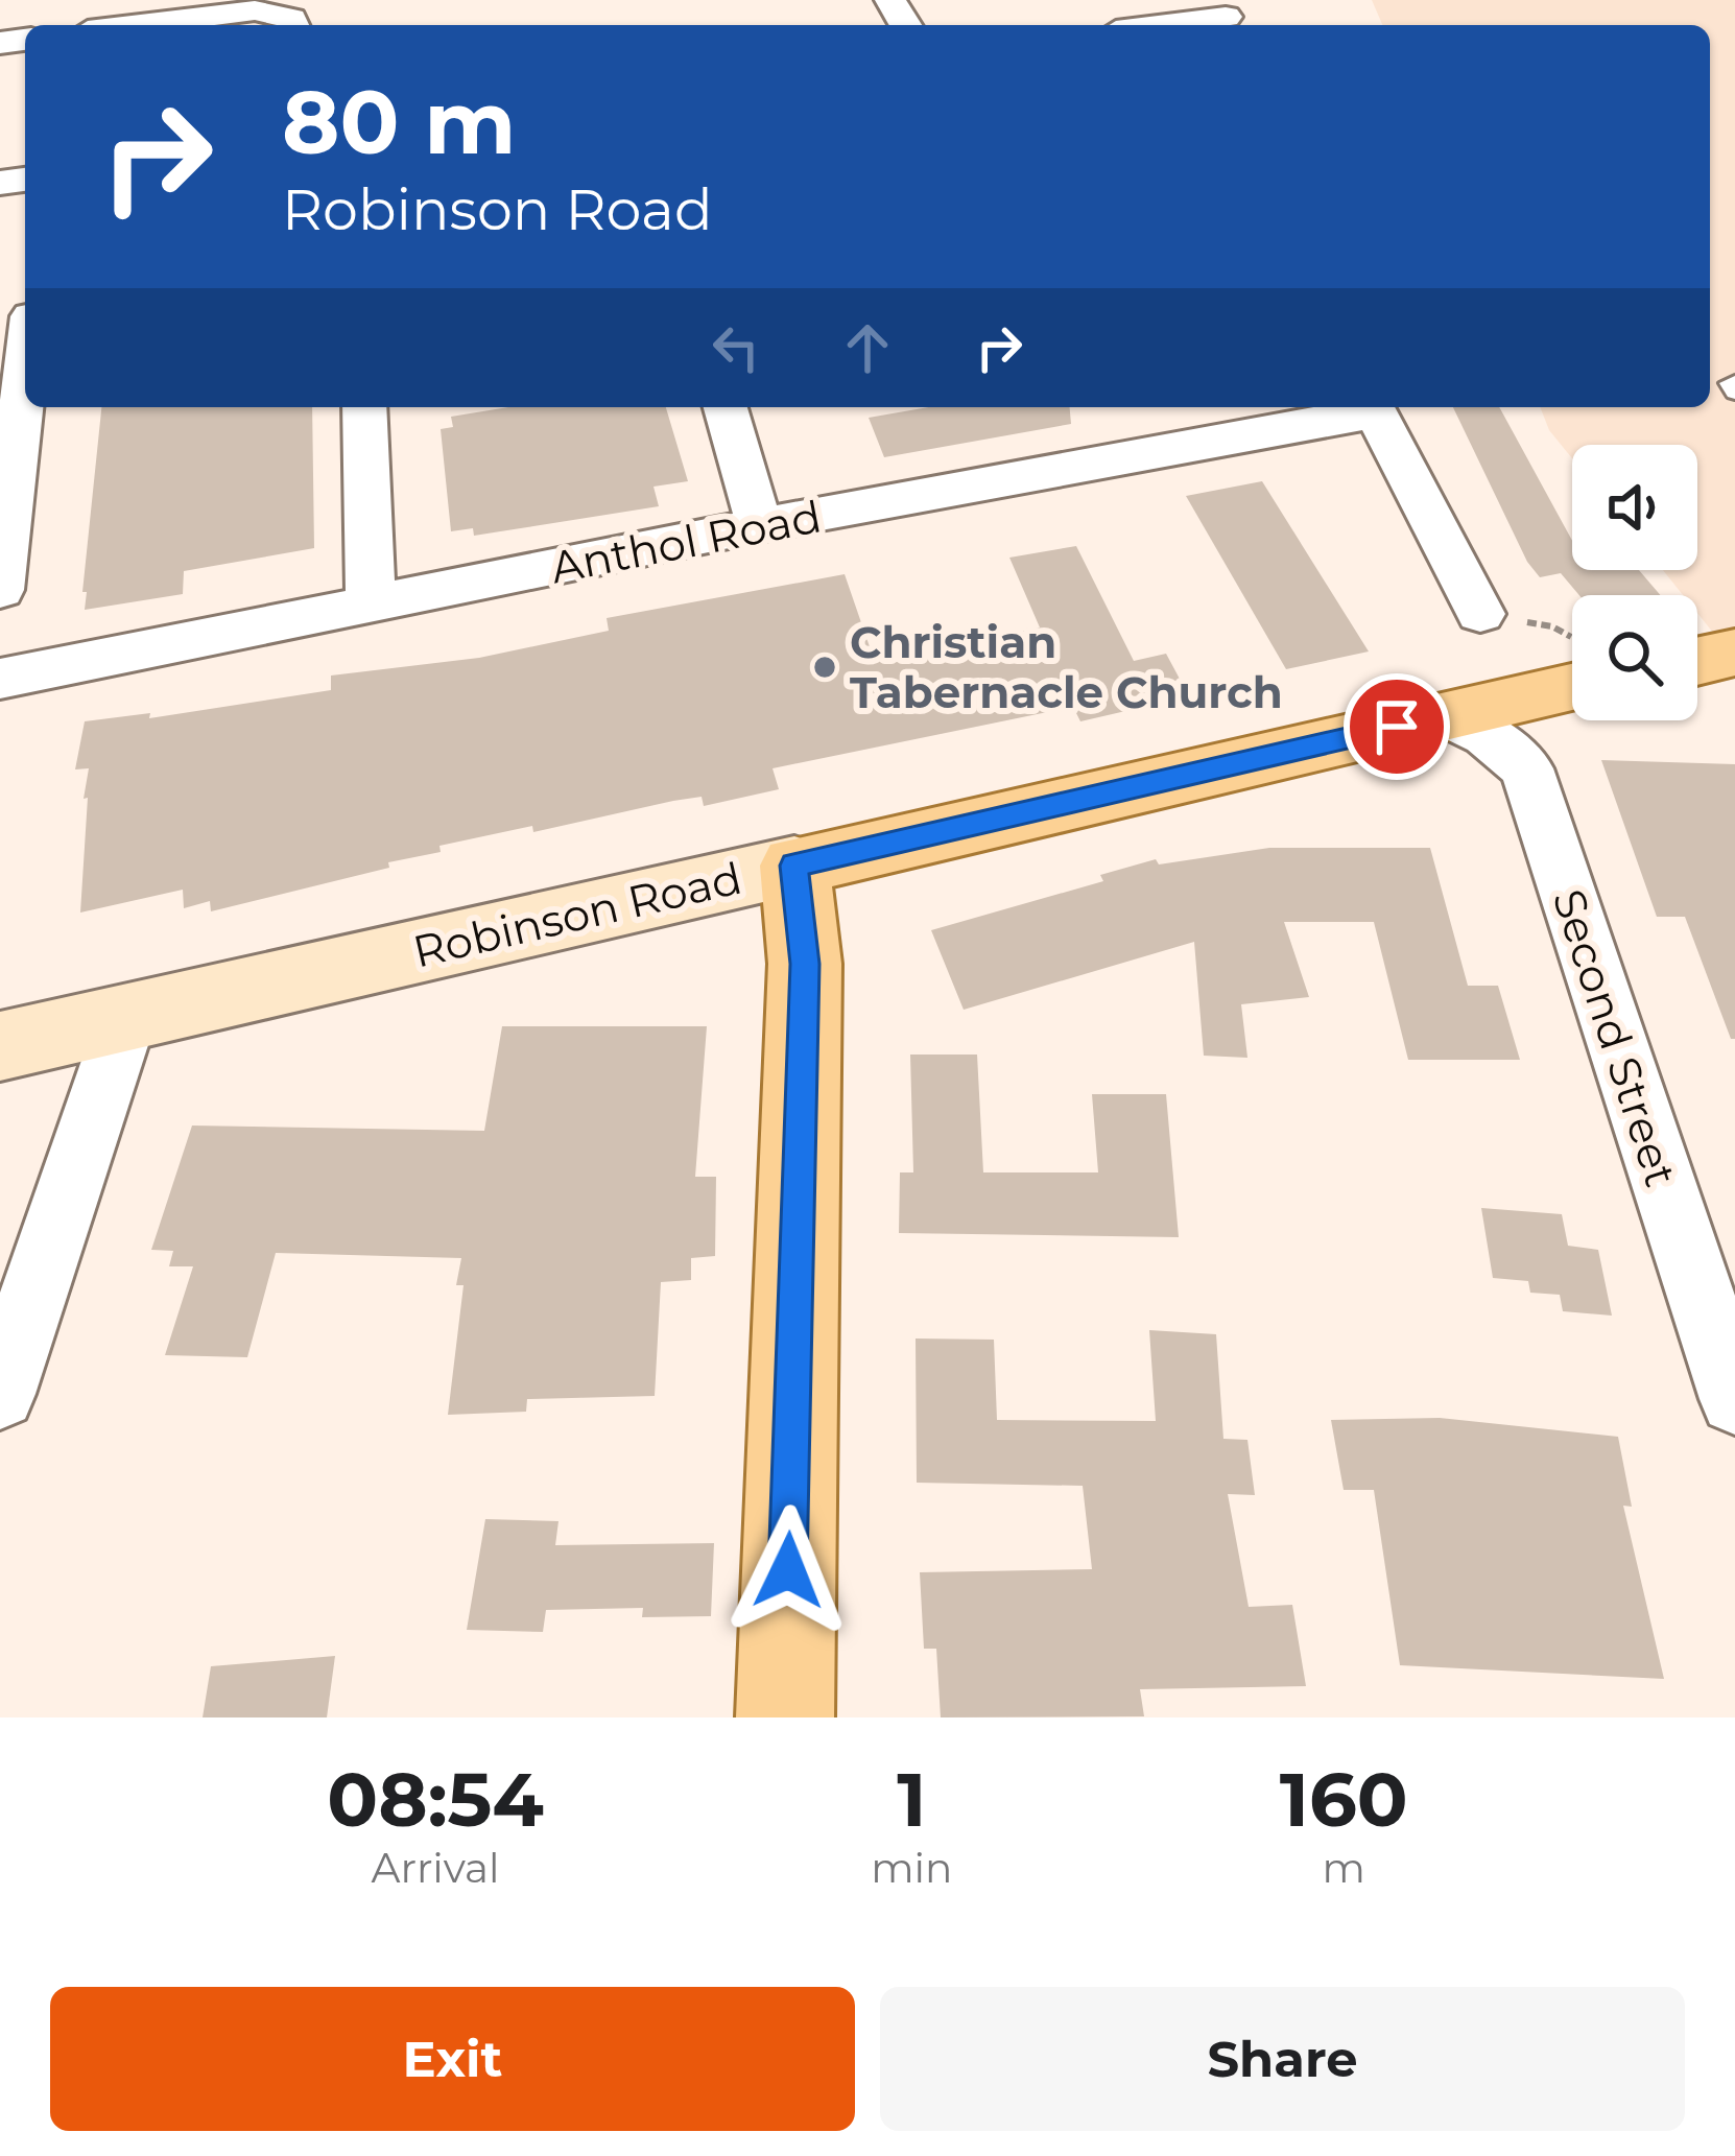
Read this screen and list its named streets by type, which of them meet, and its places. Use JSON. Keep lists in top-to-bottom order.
{
  "streets": {
    "main road": ["Robinson Road"],
    "street": ["Anthol Road", "Second Street"]
  },
  "crossings": [
    ["Robinson Road", "Second Street"]
  ],
  "places": ["Christian Tabernacle Church"],
  "page": {
    "turn": ["80 m", "Robinson Road"],
    "eta": [
      "08:54",
      "Arrival",
      "1",
      "min",
      "160",
      "m"
    ],
    "buttons": ["Exit", "Share"]
  }
}
